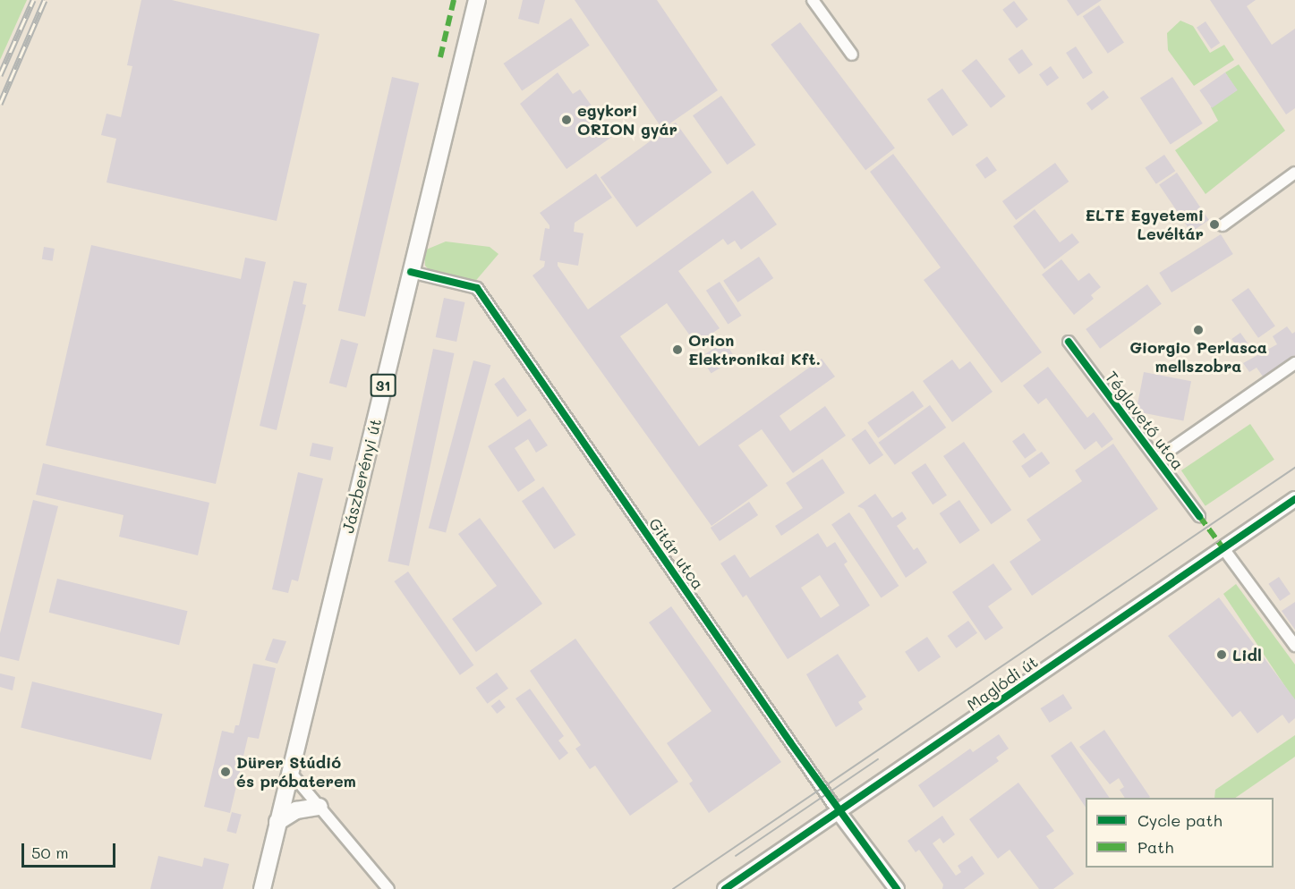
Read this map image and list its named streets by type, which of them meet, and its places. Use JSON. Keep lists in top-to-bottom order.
{
  "streets": {
    "main road": ["31", "Jászberényi út"],
    "street": ["Téglavető utca", "Gitár utca", "Maglódi út"]
  },
  "crossings": [
    ["Jászberényi út", "Gitár utca"],
    ["Gitár utca", "Maglódi út"]
  ],
  "places": [
    "egykori ORION gyár",
    "ELTE Egyetemi Levéltár",
    "Giorgio Perlasca mellszobra",
    "Orion Elektronikai Kft.",
    "Lidl",
    "Dürer Stúdió és próbaterem"
  ],
  "legend": ["Cycle path", "Path"],
  "scale_bar": "50 m"
}
